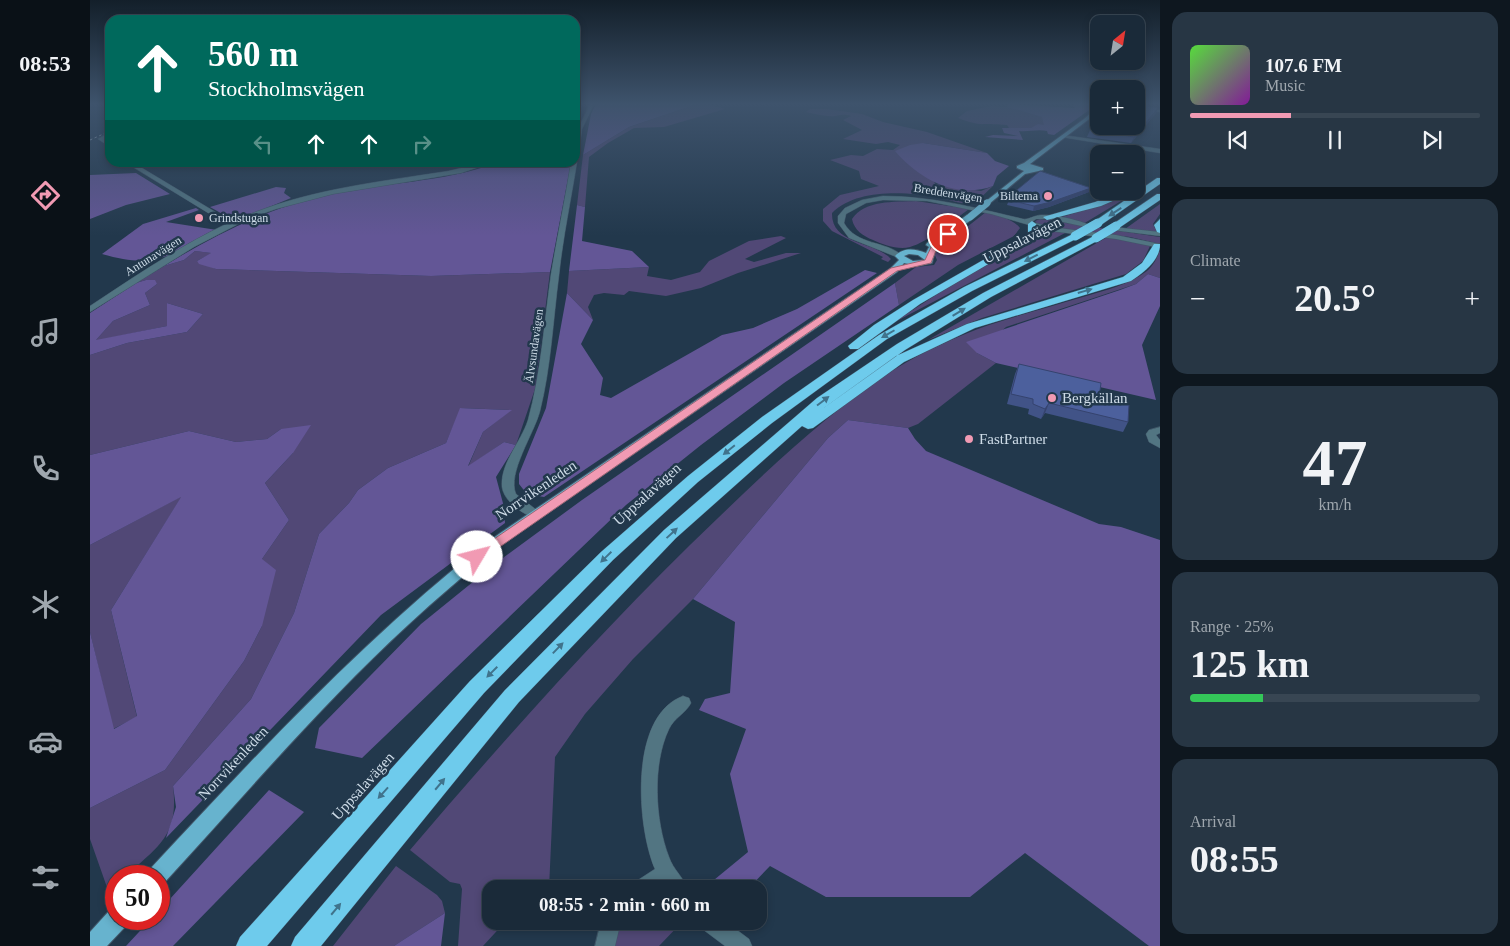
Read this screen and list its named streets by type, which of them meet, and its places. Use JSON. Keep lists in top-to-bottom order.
{
  "streets": {
    "highway": ["Uppsalavägen"],
    "main road": ["Norrvikenleden"],
    "street": ["Breddenvägen", "Antunavägen", "Älvsundavägen"]
  },
  "crossings": [
    ["Breddenvägen", "Norrvikenleden"],
    ["Älvsundavägen", "Norrvikenleden"]
  ],
  "places": [
    "Biltema",
    "Grindstugan",
    "Bergkällan",
    "FastPartner"
  ],
  "north": "top right",
  "page": {
    "tabs": "08:53",
    "map_buttons": ["+", "−"],
    "turn": ["560 m", "Stockholmsvägen"],
    "song": ["107.6 FM", "Music"],
    "tile": [
      "Climate",
      ["47", "km/h"],
      ["Range · 25%", "125 km"],
      ["Arrival", "08:55"]
    ],
    "heat": ["−", "20.5°", "+"],
    "limit": "50",
    "trip": "08:55 · 2 min · 660 m"
  }
}
